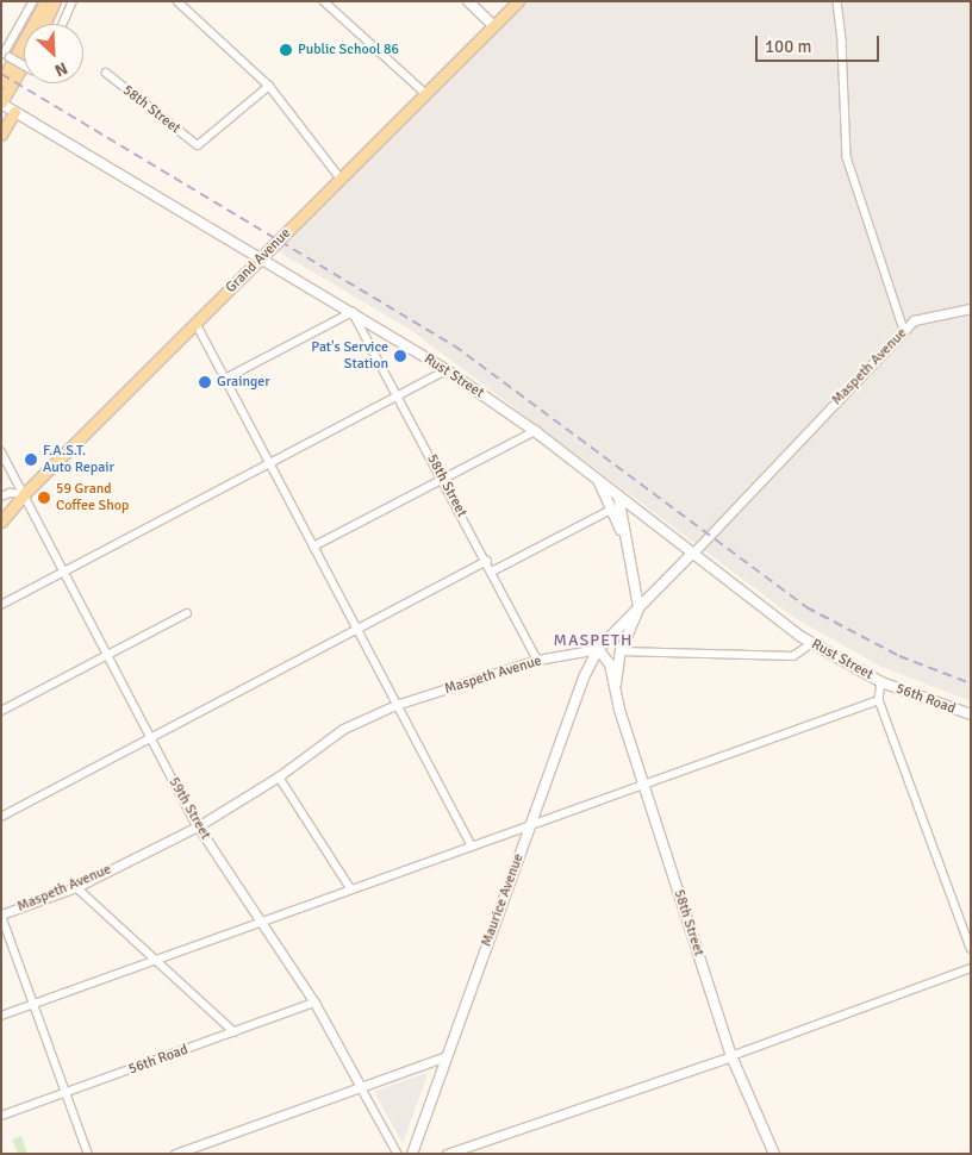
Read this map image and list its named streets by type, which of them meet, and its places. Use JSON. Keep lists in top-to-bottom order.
{
  "streets": {
    "main road": [
      "58th Street",
      "Grand Avenue",
      "Maspeth Avenue",
      "Rust Street",
      "56th Road",
      "Maurice Avenue"
    ],
    "street": ["59th Street"]
  },
  "crossings": [
    ["58th Street", "Maspeth Avenue"],
    ["58th Street", "Rust Street"],
    ["58th Street", "Maurice Avenue"],
    ["Grand Avenue", "Rust Street"],
    ["Grand Avenue", "59th Street"],
    ["Maspeth Avenue", "Rust Street"],
    ["Maspeth Avenue", "59th Street"],
    ["Maspeth Avenue", "Maurice Avenue"],
    ["Rust Street", "56th Road"],
    ["56th Road", "59th Street"]
  ],
  "districts": ["MASPETH"],
  "places": [
    "Public School 86",
    "Pat's Service Station",
    "Grainger",
    "F.A.S.T. Auto Repair",
    "59 Grand Coffee Shop"
  ],
  "scale_bar": "100 m",
  "north": "bottom right"
}
